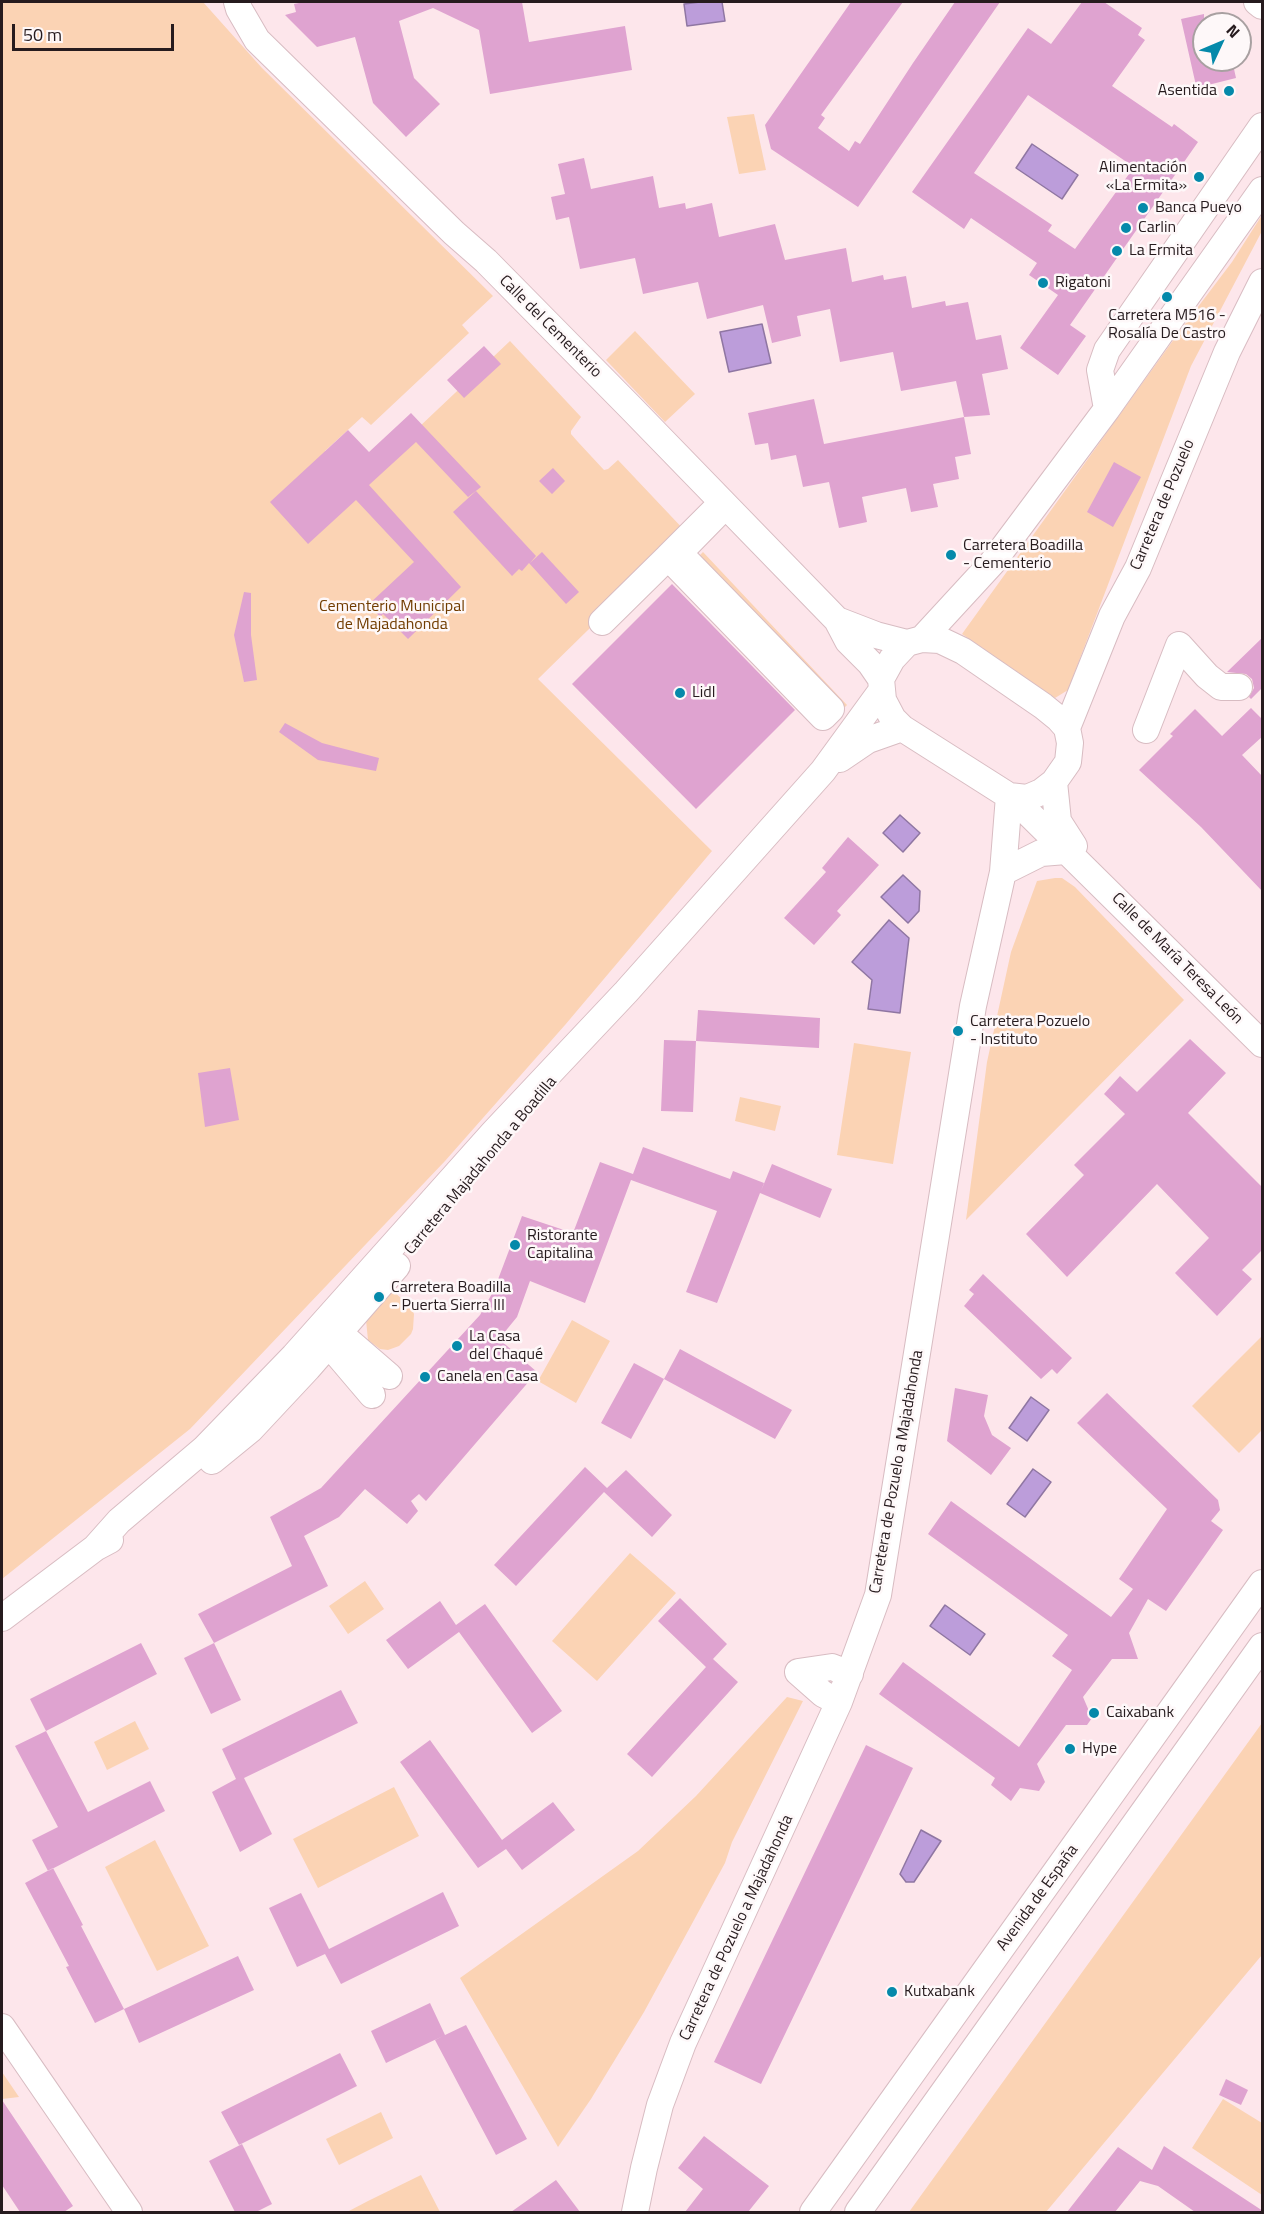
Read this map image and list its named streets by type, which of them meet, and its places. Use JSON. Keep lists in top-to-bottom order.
{
  "streets": {
    "street": [
      "Calle del Cementerio",
      "Carretera de Pozuelo",
      "Calle de María Teresa León",
      "Carretera Majadahonda a Boadilla",
      "Carretera de Pozuelo a Majadahonda",
      "Avenida de España"
    ]
  },
  "crossings": [
    ["Calle del Cementerio", "Carretera Majadahonda a Boadilla"],
    ["Calle de María Teresa León", "Carretera de Pozuelo a Majadahonda"]
  ],
  "parks": ["Cementerio Municipal de Majadahonda"],
  "places": [
    "Asentida",
    "Alimentación «La Ermita»",
    "Banca Pueyo",
    "Carlin",
    "La Ermita",
    "Rigatoni",
    "Carretera M516 - Rosalía De Castro",
    "Carretera Boadilla - Cementerio",
    "Lidl",
    "Carretera Pozuelo - Instituto",
    "Ristorante Capitalina",
    "Carretera Boadilla - Puerta Sierra III",
    "La Casa del Chaqué",
    "Canela en Casa",
    "Caixabank",
    "Hype",
    "Kutxabank"
  ],
  "scale_bar": "50 m",
  "north": "top right"
}
